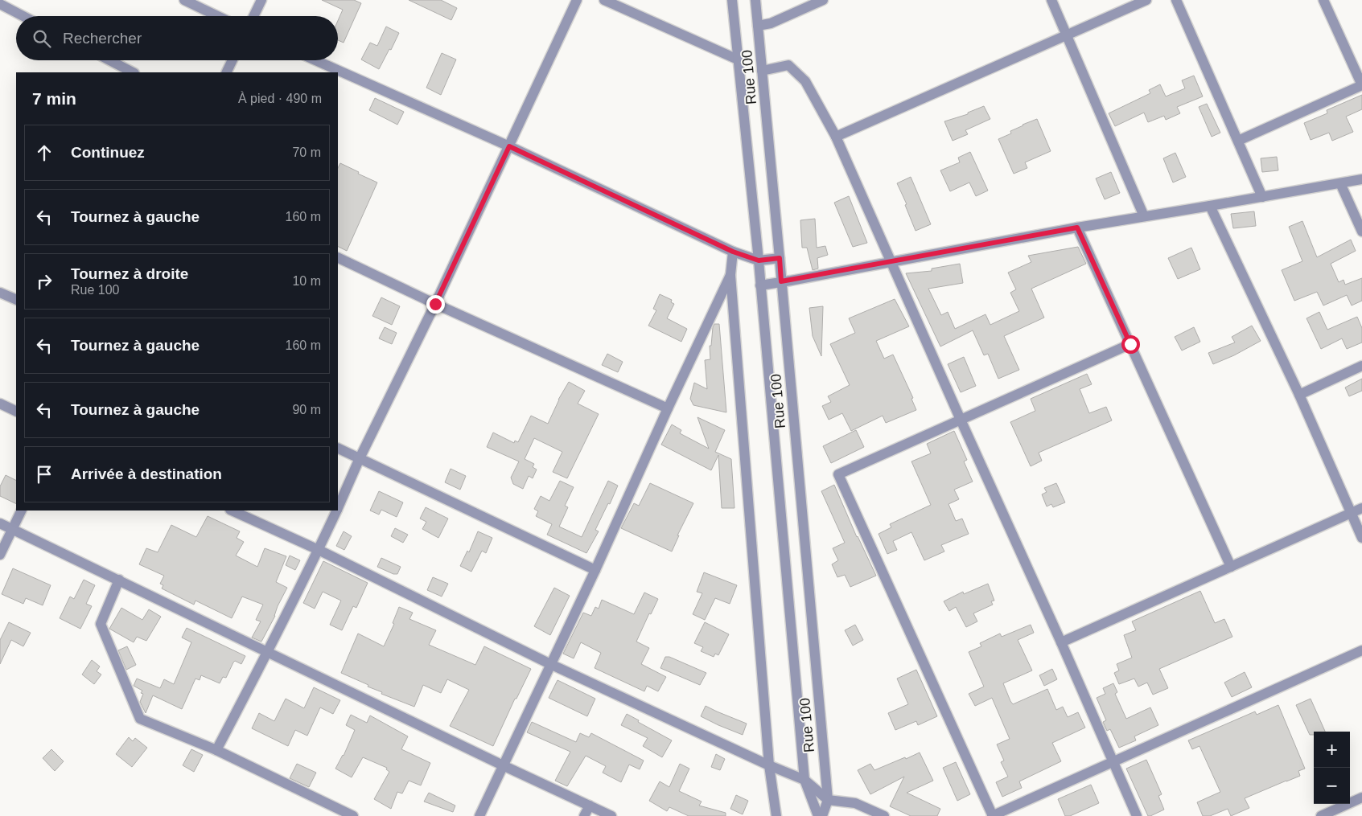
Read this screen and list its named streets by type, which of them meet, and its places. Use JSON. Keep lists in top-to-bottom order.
{
  "streets": {
    "street": ["Rue 100"]
  },
  "page": {
    "search": "Rechercher",
    "heading": ["7 min", "À pied · 490 m"],
    "list": [
      ["Continuez", "70 m"],
      ["Tournez à gauche", "160 m"],
      ["Tournez à droite", "Rue 100", "10 m"],
      ["Tournez à gauche", "160 m"],
      ["Tournez à gauche", "90 m"],
      "Arrivée à destination"
    ],
    "map_buttons": ["+", "−"]
  }
}
